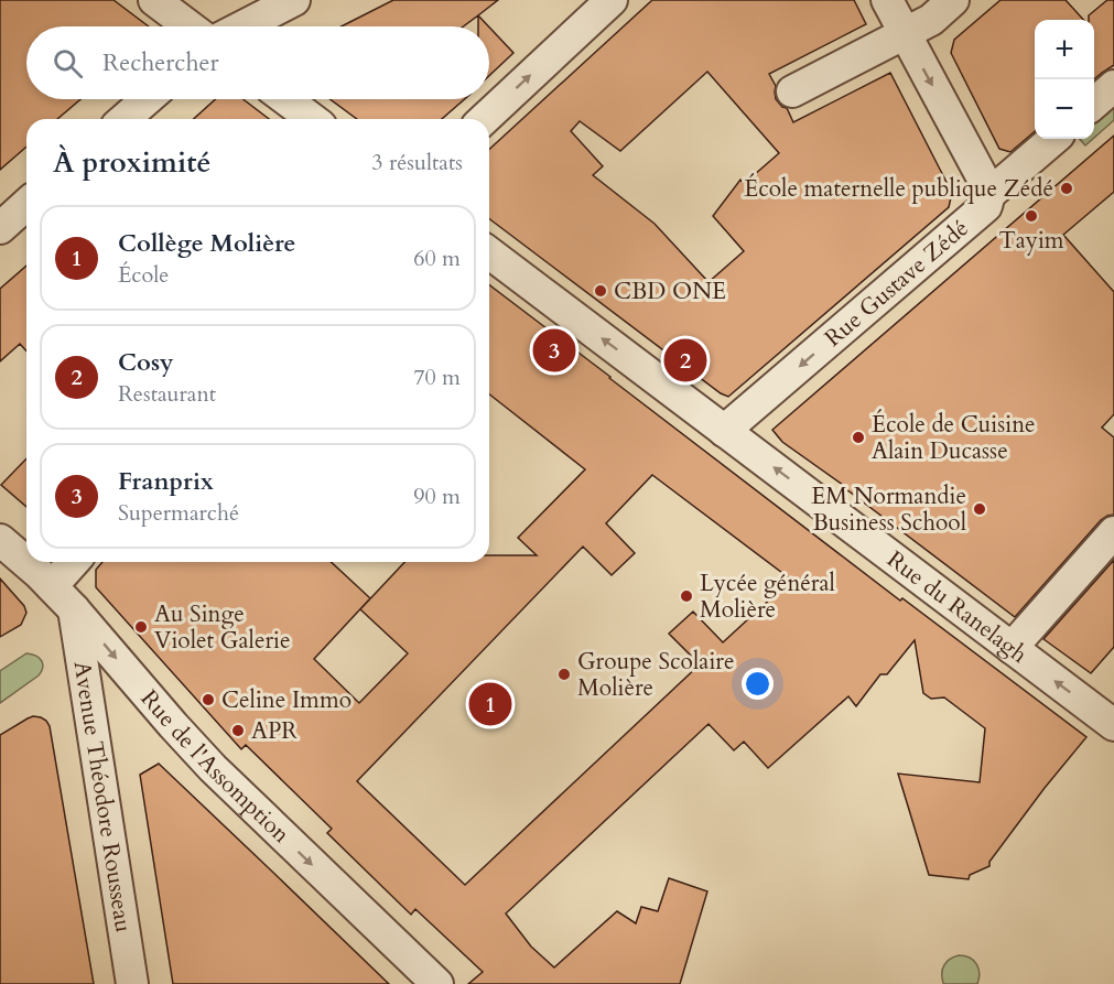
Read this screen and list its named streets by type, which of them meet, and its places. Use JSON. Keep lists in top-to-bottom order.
{
  "streets": {
    "street": [
      "Rue Gustave Zédé",
      "Rue du Ranelagh",
      "Rue de l'Assomption",
      "Avenue Théodore Rousseau"
    ]
  },
  "crossings": [
    ["Rue Gustave Zédé", "Rue du Ranelagh"],
    ["Rue de l'Assomption", "Avenue Théodore Rousseau"]
  ],
  "one_way": ["Rue Gustave Zédé", "Rue du Ranelagh", "Rue de l'Assomption"],
  "places": [
    "École maternelle publique Zédé",
    "Tayim",
    "CBD ONE",
    "École de Cuisine Alain Ducasse",
    "EM Normandie Business School",
    "Lycée général Molière",
    "Au Singe Violet Galerie",
    "Groupe Scolaire Molière",
    "Celine Immo",
    "APR"
  ],
  "page": {
    "map_buttons": ["+", "−"],
    "search": "Rechercher",
    "heading": ["À proximité", "3 résultats"],
    "list": [
      {
        "mark": "1",
        "name": "Collège Molière",
        "note": "École",
        "value": "60 m"
      },
      {
        "mark": "2",
        "name": "Cosy",
        "note": "Restaurant",
        "value": "70 m"
      },
      {
        "mark": "3",
        "name": "Franprix",
        "note": "Supermarché",
        "value": "90 m"
      }
    ],
    "pins": ["3", "2", "1"]
  }
}
